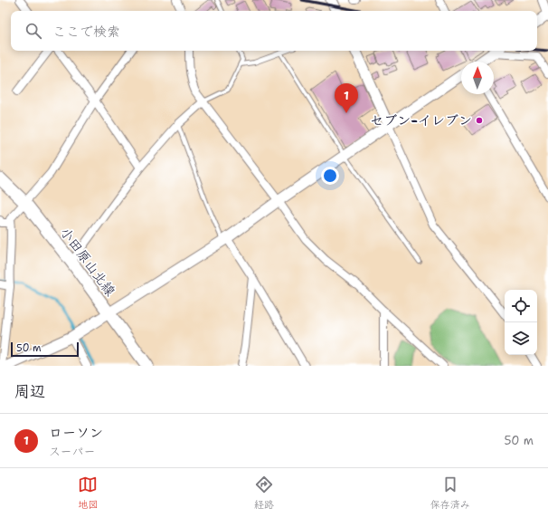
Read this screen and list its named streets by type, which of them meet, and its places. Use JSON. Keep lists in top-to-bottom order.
{
  "streets": {
    "main road": ["小田原山北線"]
  },
  "places": ["セブン-イレブン"],
  "scale_bar": "50 m",
  "north": "top",
  "page": {
    "search": "ここで検索",
    "pins": "1",
    "scale": "50 m",
    "heading": "周辺",
    "list": [
      {
        "mark": "1",
        "name": "ローソン",
        "note": "スーパー",
        "value": "50 m"
      }
    ],
    "nav": ["地図", "経路", "保存済み"]
  }
}
